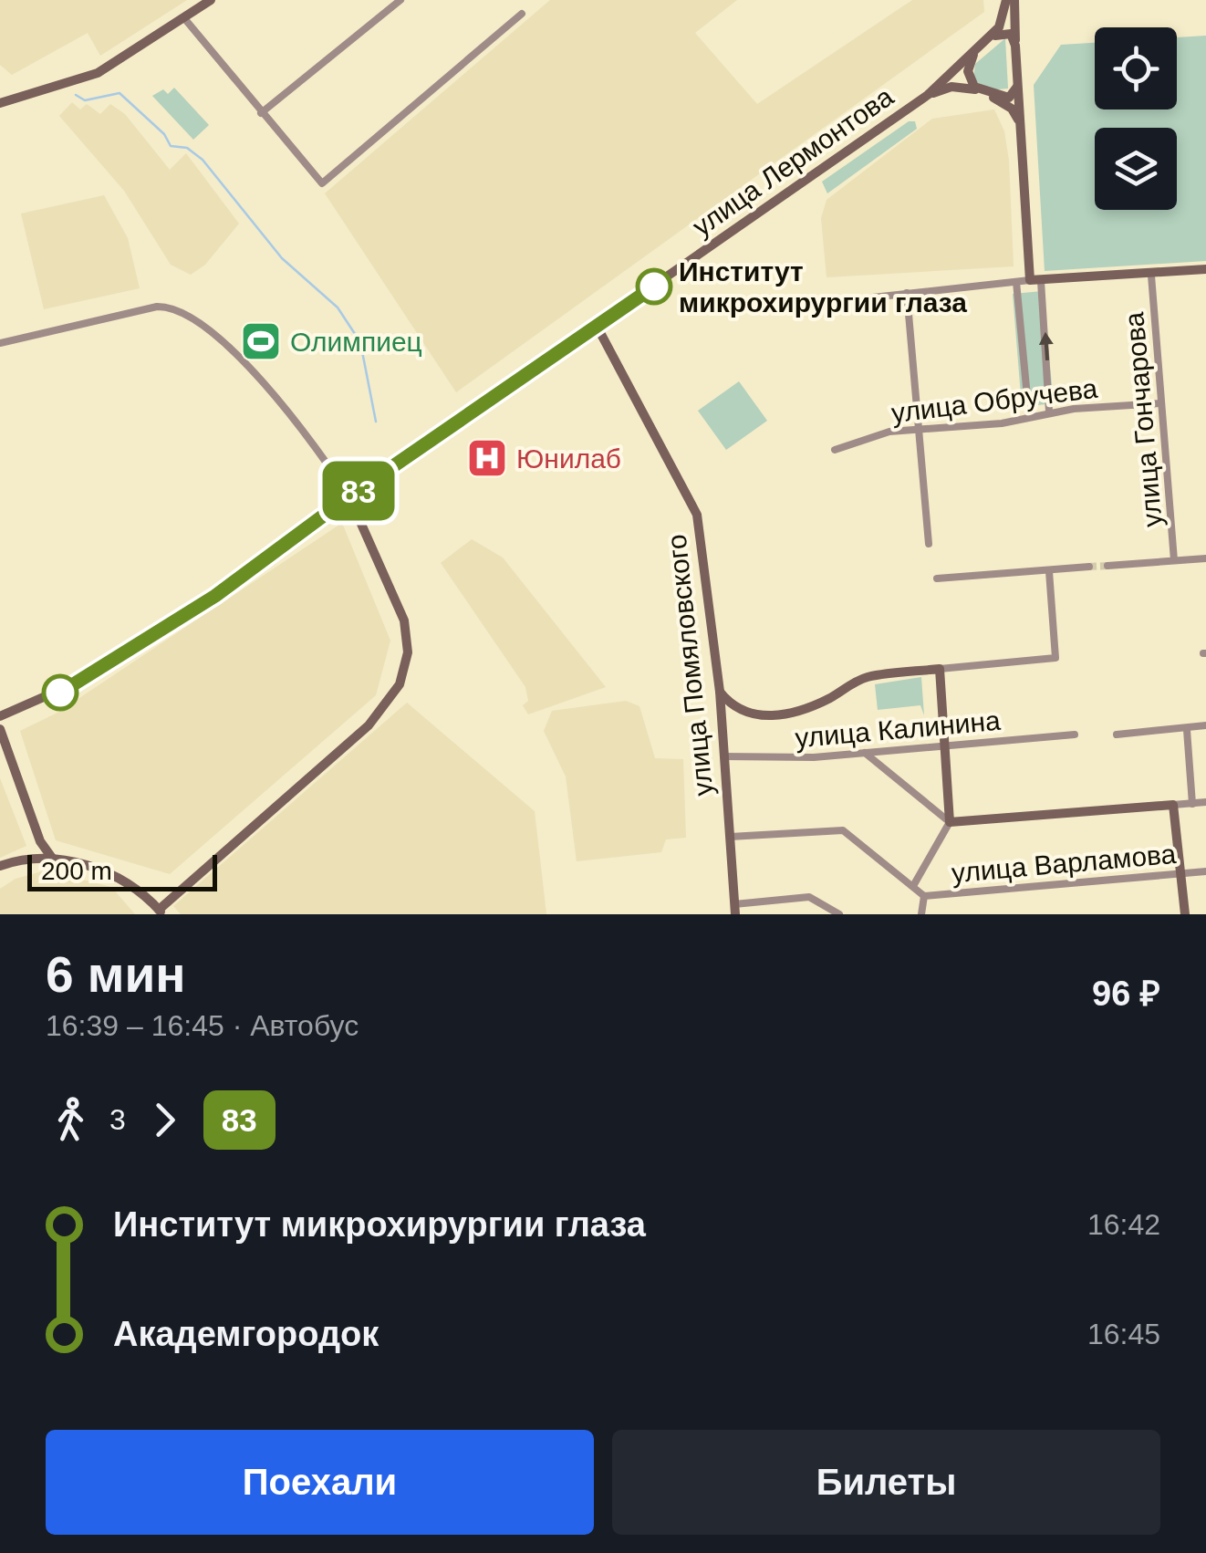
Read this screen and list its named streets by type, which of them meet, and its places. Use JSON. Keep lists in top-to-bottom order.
{
  "streets": {
    "street": [
      "улица Лермонтова",
      "улица Обручева",
      "улица Гончарова",
      "улица Помяловского",
      "улица Калинина",
      "улица Варламова"
    ]
  },
  "crossings": [
    ["улица Лермонтова", "улица Помяловского"],
    ["улица Обручева", "улица Гончарова"],
    ["улица Помяловского", "улица Калинина"],
    ["улица Помяловского", "улица Варламова"]
  ],
  "places": {
    "other": ["Институт микрохирургии глаза"],
    "sports": ["Олимпиец"],
    "hospital": ["Юнилаб"]
  },
  "lines": ["bus line 83"],
  "scale_bar": "200 m",
  "page": {
    "on_map": "83",
    "scale": "200 m",
    "heading": ["6 мин", "16:39 – 16:45 · Автобус", "96 ₽"],
    "legs": ["3", "83"],
    "list": [
      {
        "name": "Институт микрохирургии глаза",
        "value": "16:42"
      },
      {
        "name": "Академгородок",
        "value": "16:45"
      }
    ],
    "buttons": ["Поехали", "Билеты"]
  }
}
